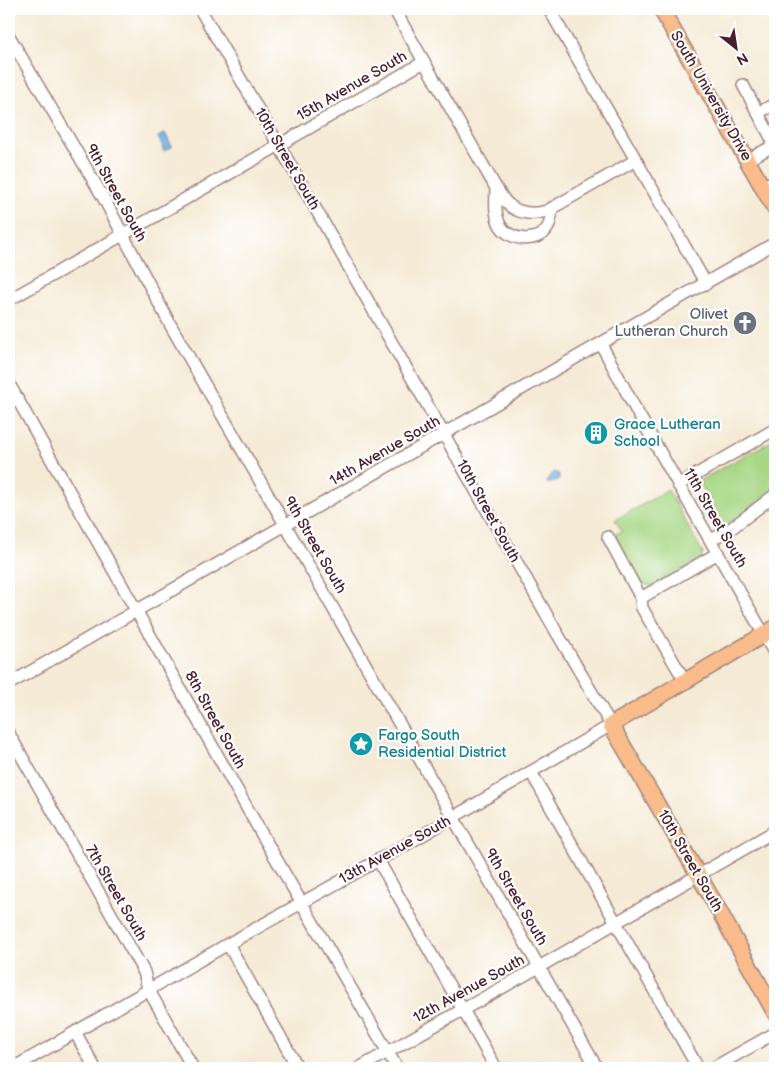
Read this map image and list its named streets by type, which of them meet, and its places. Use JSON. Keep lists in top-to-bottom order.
{
  "streets": {
    "main road": ["South University Drive", "10th Street South", "13th Avenue South"],
    "street": [
      "15th Avenue South",
      "9th Street South",
      "14th Avenue South",
      "11th Street South",
      "8th Street South",
      "7th Street South",
      "12th Avenue South"
    ]
  },
  "crossings": [
    ["15th Avenue South", "10th Street South"],
    ["15th Avenue South", "9th Street South"],
    ["10th Street South", "14th Avenue South"],
    ["10th Street South", "13th Avenue South"],
    ["10th Street South", "12th Avenue South"],
    ["9th Street South", "14th Avenue South"],
    ["9th Street South", "13th Avenue South"],
    ["9th Street South", "12th Avenue South"],
    ["14th Avenue South", "11th Street South"],
    ["14th Avenue South", "8th Street South"],
    ["11th Street South", "13th Avenue South"],
    ["8th Street South", "13th Avenue South"],
    ["8th Street South", "12th Avenue South"],
    ["13th Avenue South", "7th Street South"]
  ],
  "places": {
    "church": ["Olivet Lutheran Church"],
    "building": ["Grace Lutheran School"],
    "place": ["Fargo South Residential District"]
  },
  "north": "bottom right"
}
